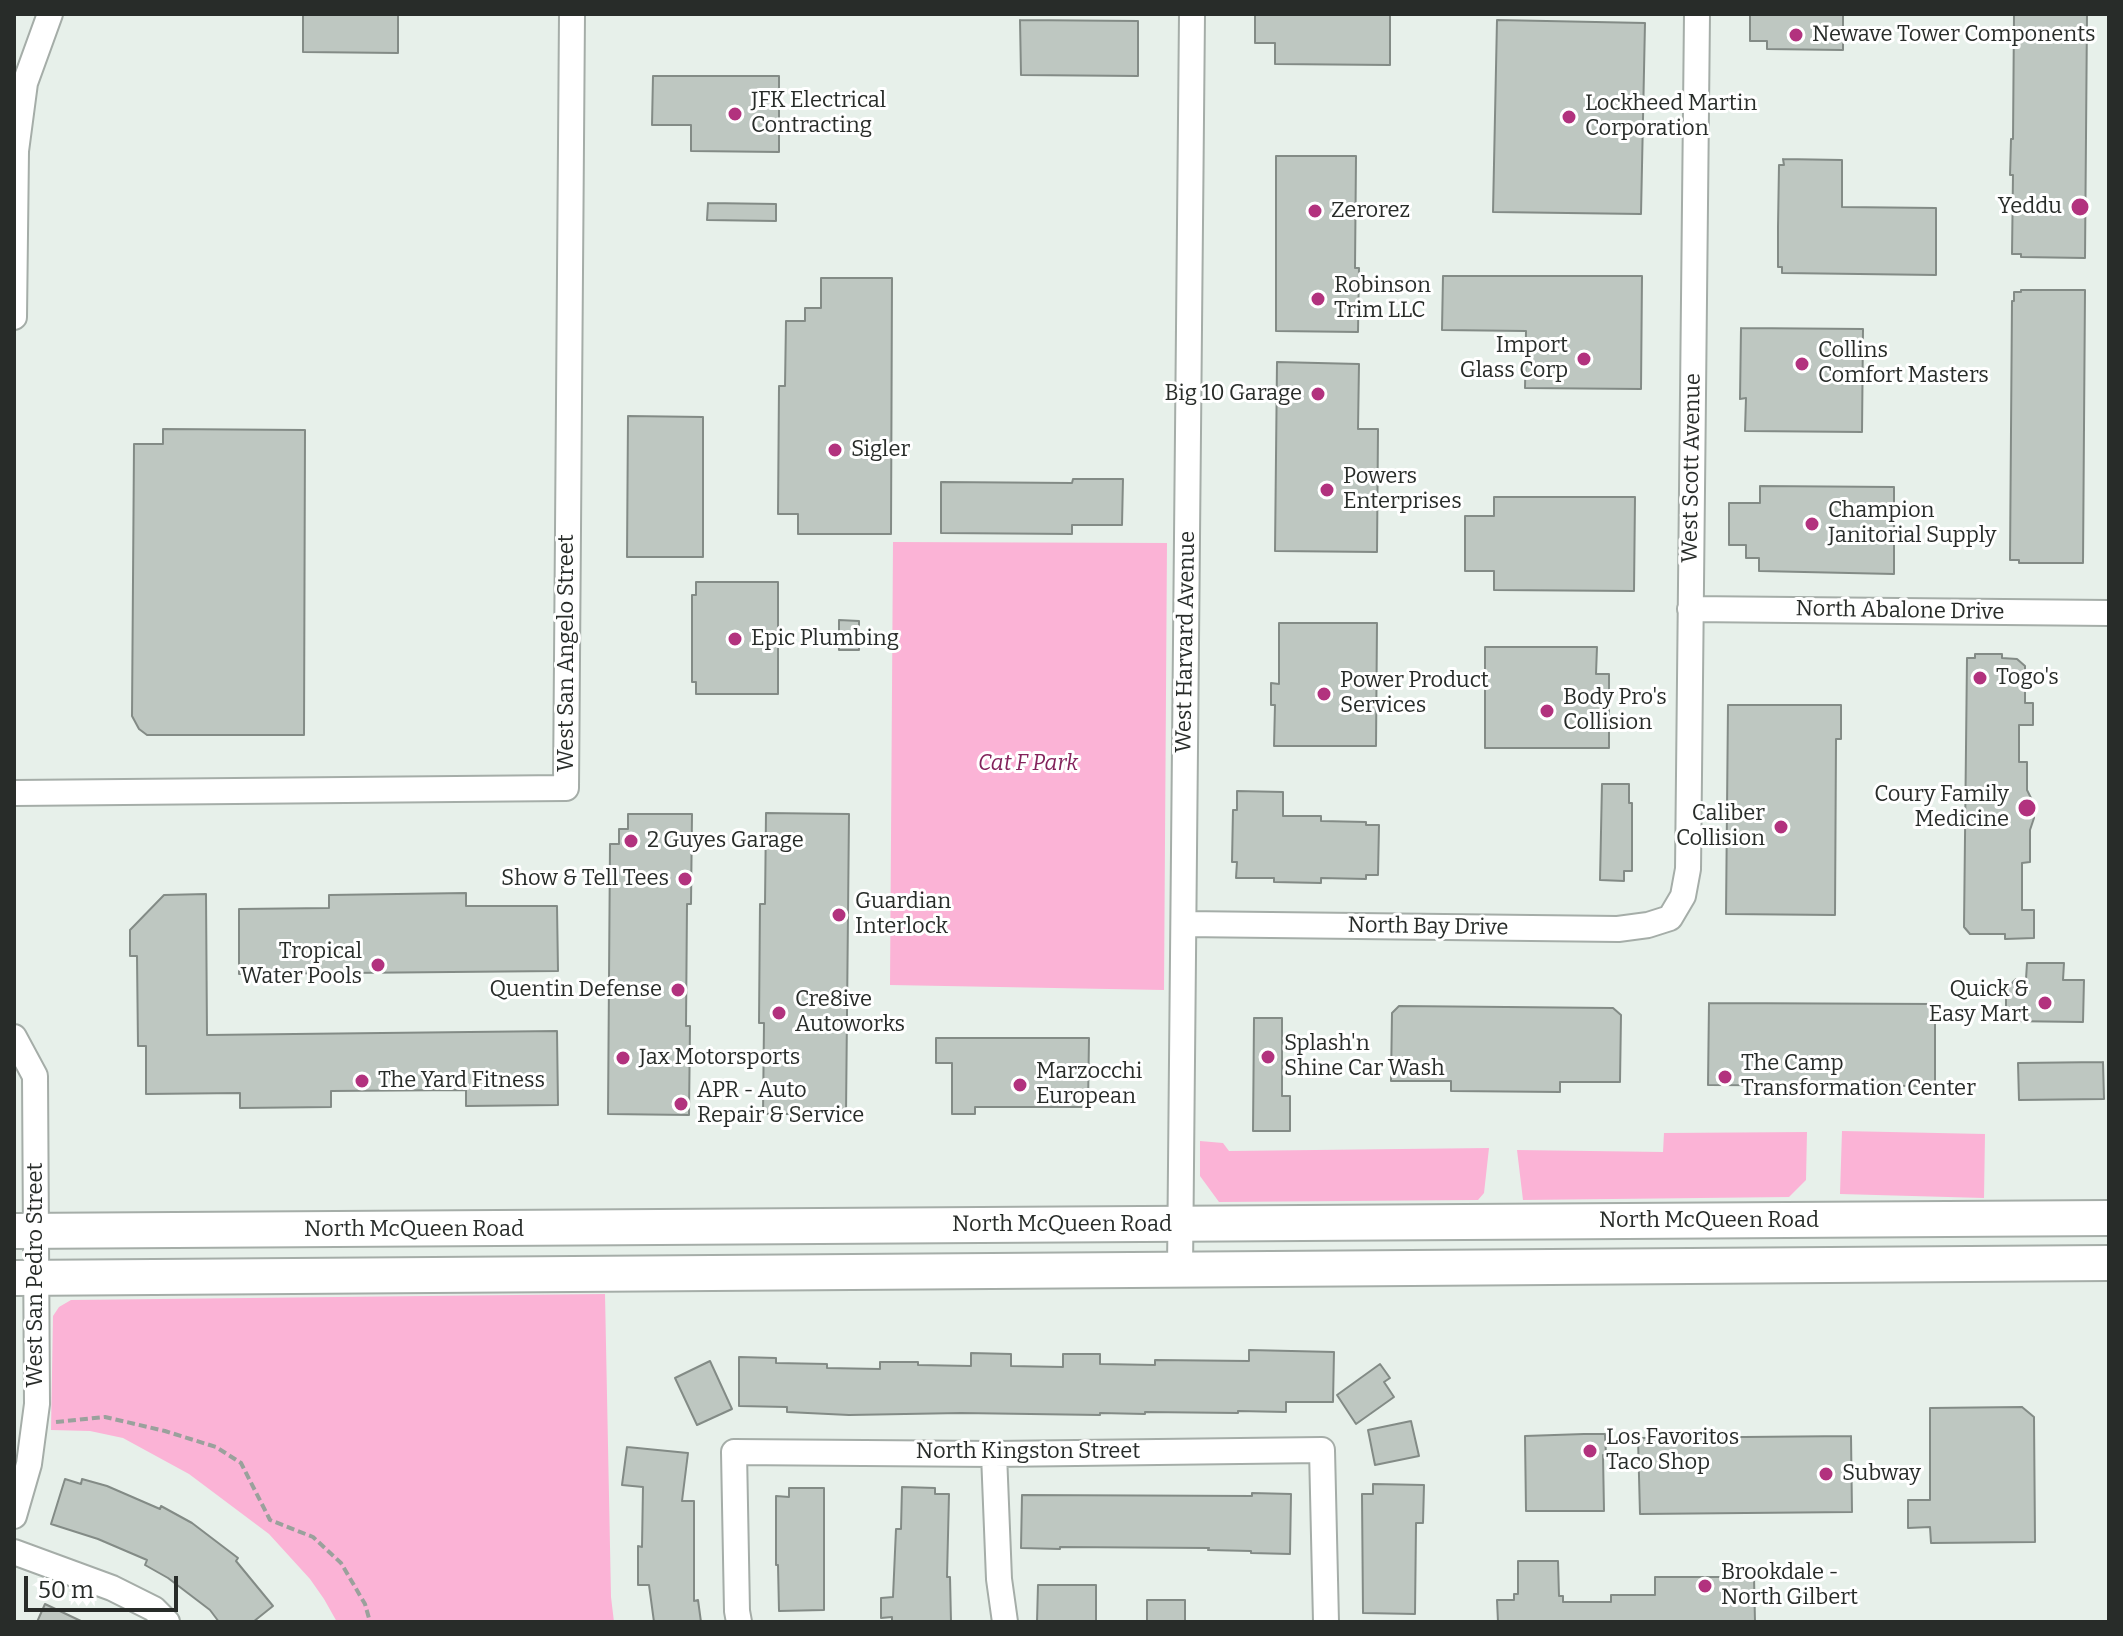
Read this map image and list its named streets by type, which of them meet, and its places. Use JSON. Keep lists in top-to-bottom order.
{
  "streets": {
    "main road": ["North McQueen Road"],
    "street": [
      "West Scott Avenue",
      "North Abalone Drive",
      "West Harvard Avenue",
      "West San Angelo Street",
      "North Bay Drive",
      "West San Pedro Street",
      "North Kingston Street"
    ]
  },
  "crossings": [
    ["West Scott Avenue", "North Abalone Drive"],
    ["West Scott Avenue", "North Bay Drive"],
    ["West Harvard Avenue", "North Bay Drive"],
    ["West Harvard Avenue", "North McQueen Road"],
    ["North McQueen Road", "West San Pedro Street"]
  ],
  "parks": ["Cat F Park"],
  "places": [
    "Newave Tower Components",
    "JFK Electrical Contracting",
    "Lockheed Martin Corporation",
    "Yeddu",
    "Zerorez",
    "Robinson Trim LLC",
    "Import Glass Corp",
    "Collins Comfort Masters",
    "Big 10 Garage",
    "Sigler",
    "Powers Enterprises",
    "Champion Janitorial Supply",
    "Epic Plumbing",
    "Togo's",
    "Power Product Services",
    "Body Pro's Collision",
    "Coury Family Medicine",
    "Caliber Collision",
    "2 Guyes Garage",
    "Show & Tell Tees",
    "Guardian Interlock",
    "Tropical Water Pools",
    "Quentin Defense",
    "Quick & Easy Mart",
    "Cre8ive Autoworks",
    "Splash'n Shine Car Wash",
    "Jax Motorsports",
    "The Camp Transformation Center",
    "The Yard Fitness",
    "Marzocchi European",
    "APR - Auto Repair & Service",
    "Los Favoritos Taco Shop",
    "Subway",
    "Brookdale - North Gilbert"
  ],
  "scale_bar": "50 m"
}
